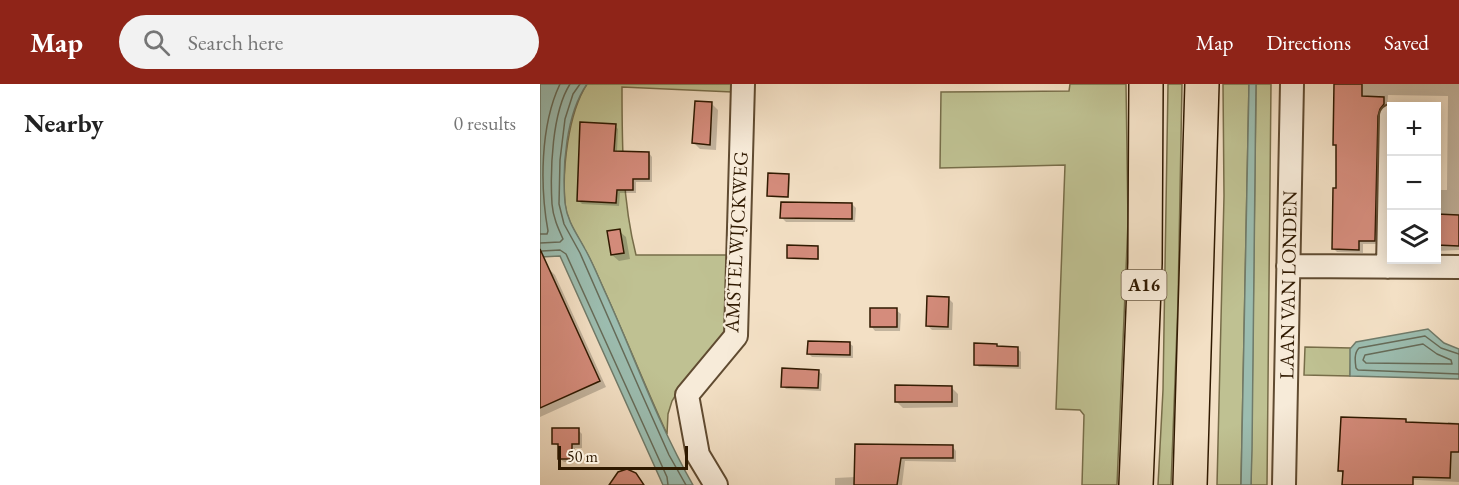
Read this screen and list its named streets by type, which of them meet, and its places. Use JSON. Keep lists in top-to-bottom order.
{
  "streets": {
    "highway": ["A16"],
    "street": ["AMSTELWIJCKWEG", "LAAN VAN LONDEN"]
  },
  "scale_bar": "50 m",
  "page": {
    "header": "Map",
    "search": "Search here",
    "nav": ["Map", "Directions", "Saved"],
    "heading": ["Nearby", "0 results"],
    "map_buttons": ["+", "−"],
    "scale": "50 m"
  }
}
